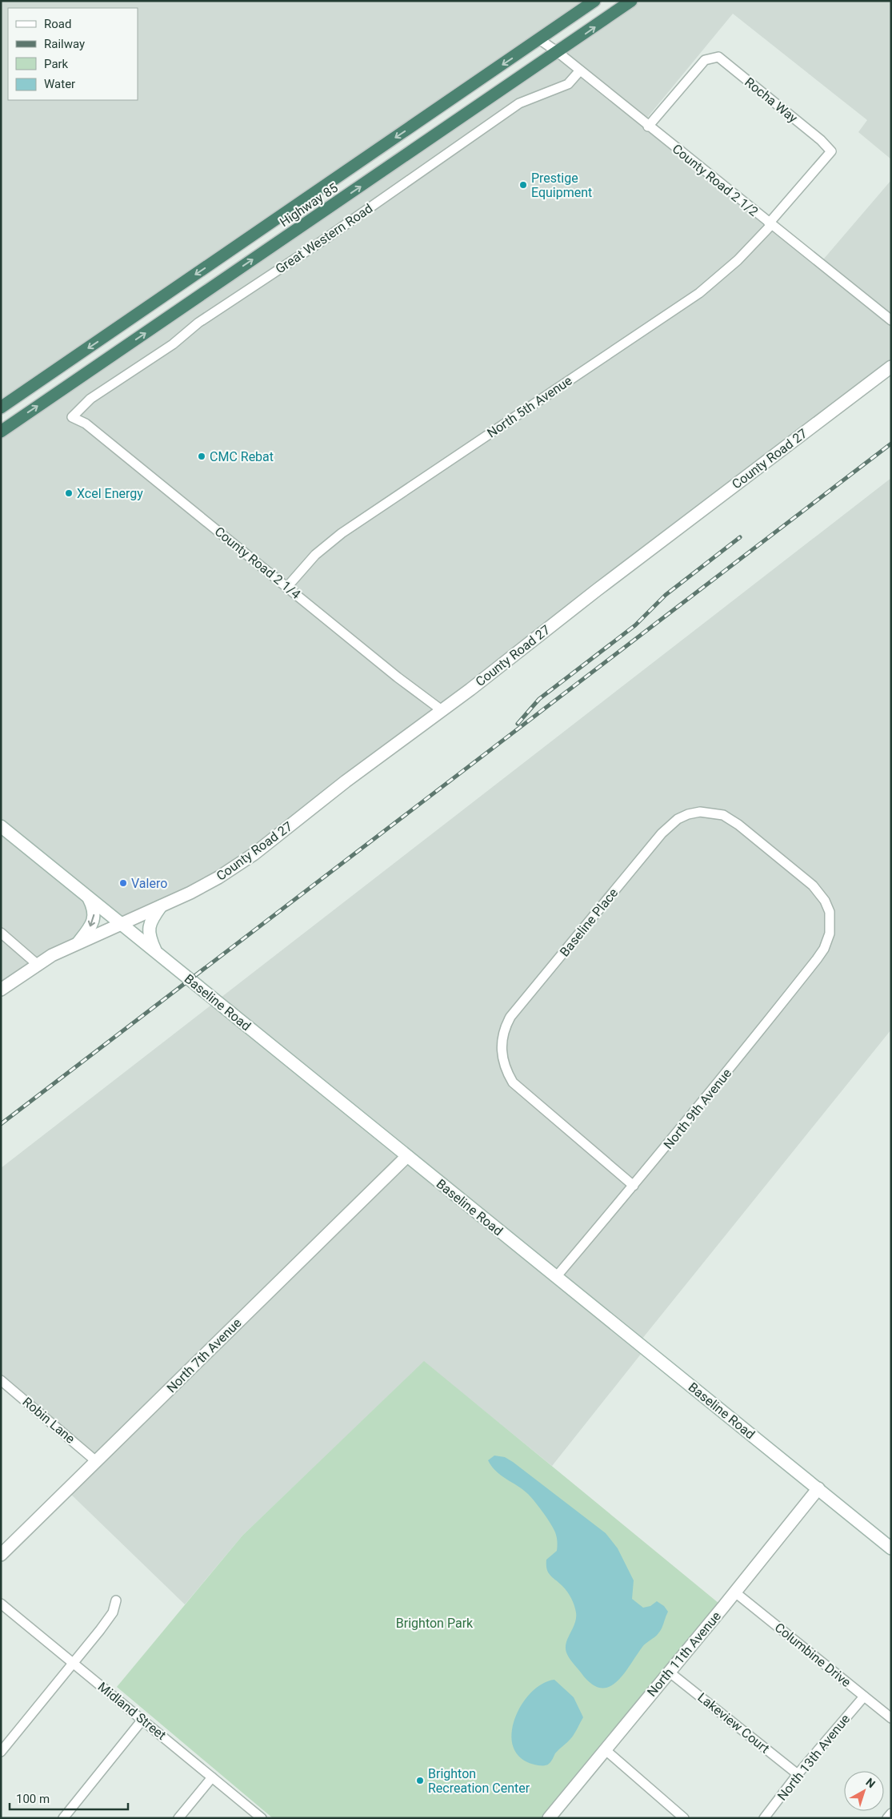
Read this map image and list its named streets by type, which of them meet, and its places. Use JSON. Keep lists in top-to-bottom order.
{
  "streets": {
    "highway": ["Highway 85"],
    "street": [
      "Rocha Way",
      "County Road 2 1/2",
      "Great Western Road",
      "North 5th Avenue",
      "County Road 27",
      "County Road 2 1/4",
      "Baseline Place",
      "Baseline Road",
      "North 9th Avenue",
      "North 7th Avenue",
      "Robin Lane",
      "North 11th Avenue",
      "Columbine Drive",
      "Midland Street",
      "Lakeview Court",
      "North 13th Avenue"
    ]
  },
  "crossings": [
    ["Rocha Way", "County Road 2 1/2"],
    ["Rocha Way", "North 5th Avenue"],
    ["County Road 2 1/2", "Highway 85"],
    ["County Road 2 1/2", "Great Western Road"],
    ["County Road 2 1/2", "North 5th Avenue"],
    ["Great Western Road", "County Road 2 1/4"],
    ["North 5th Avenue", "County Road 2 1/4"],
    ["County Road 27", "County Road 2 1/4"],
    ["County Road 27", "Baseline Road"],
    ["Baseline Place", "North 9th Avenue"],
    ["Baseline Road", "North 9th Avenue"],
    ["Baseline Road", "North 7th Avenue"],
    ["Baseline Road", "North 11th Avenue"],
    ["North 7th Avenue", "Robin Lane"],
    ["North 11th Avenue", "Columbine Drive"],
    ["North 11th Avenue", "Lakeview Court"],
    ["Columbine Drive", "North 13th Avenue"],
    ["Lakeview Court", "North 13th Avenue"]
  ],
  "parks": ["Brighton Park"],
  "places": [
    "Prestige Equipment",
    "CMC Rebat",
    "Xcel Energy",
    "Valero",
    "Brighton Recreation Center"
  ],
  "legend": [
    "Road",
    "Railway",
    "Park",
    "Water"
  ],
  "scale_bar": "100 m",
  "north": "top right"
}
